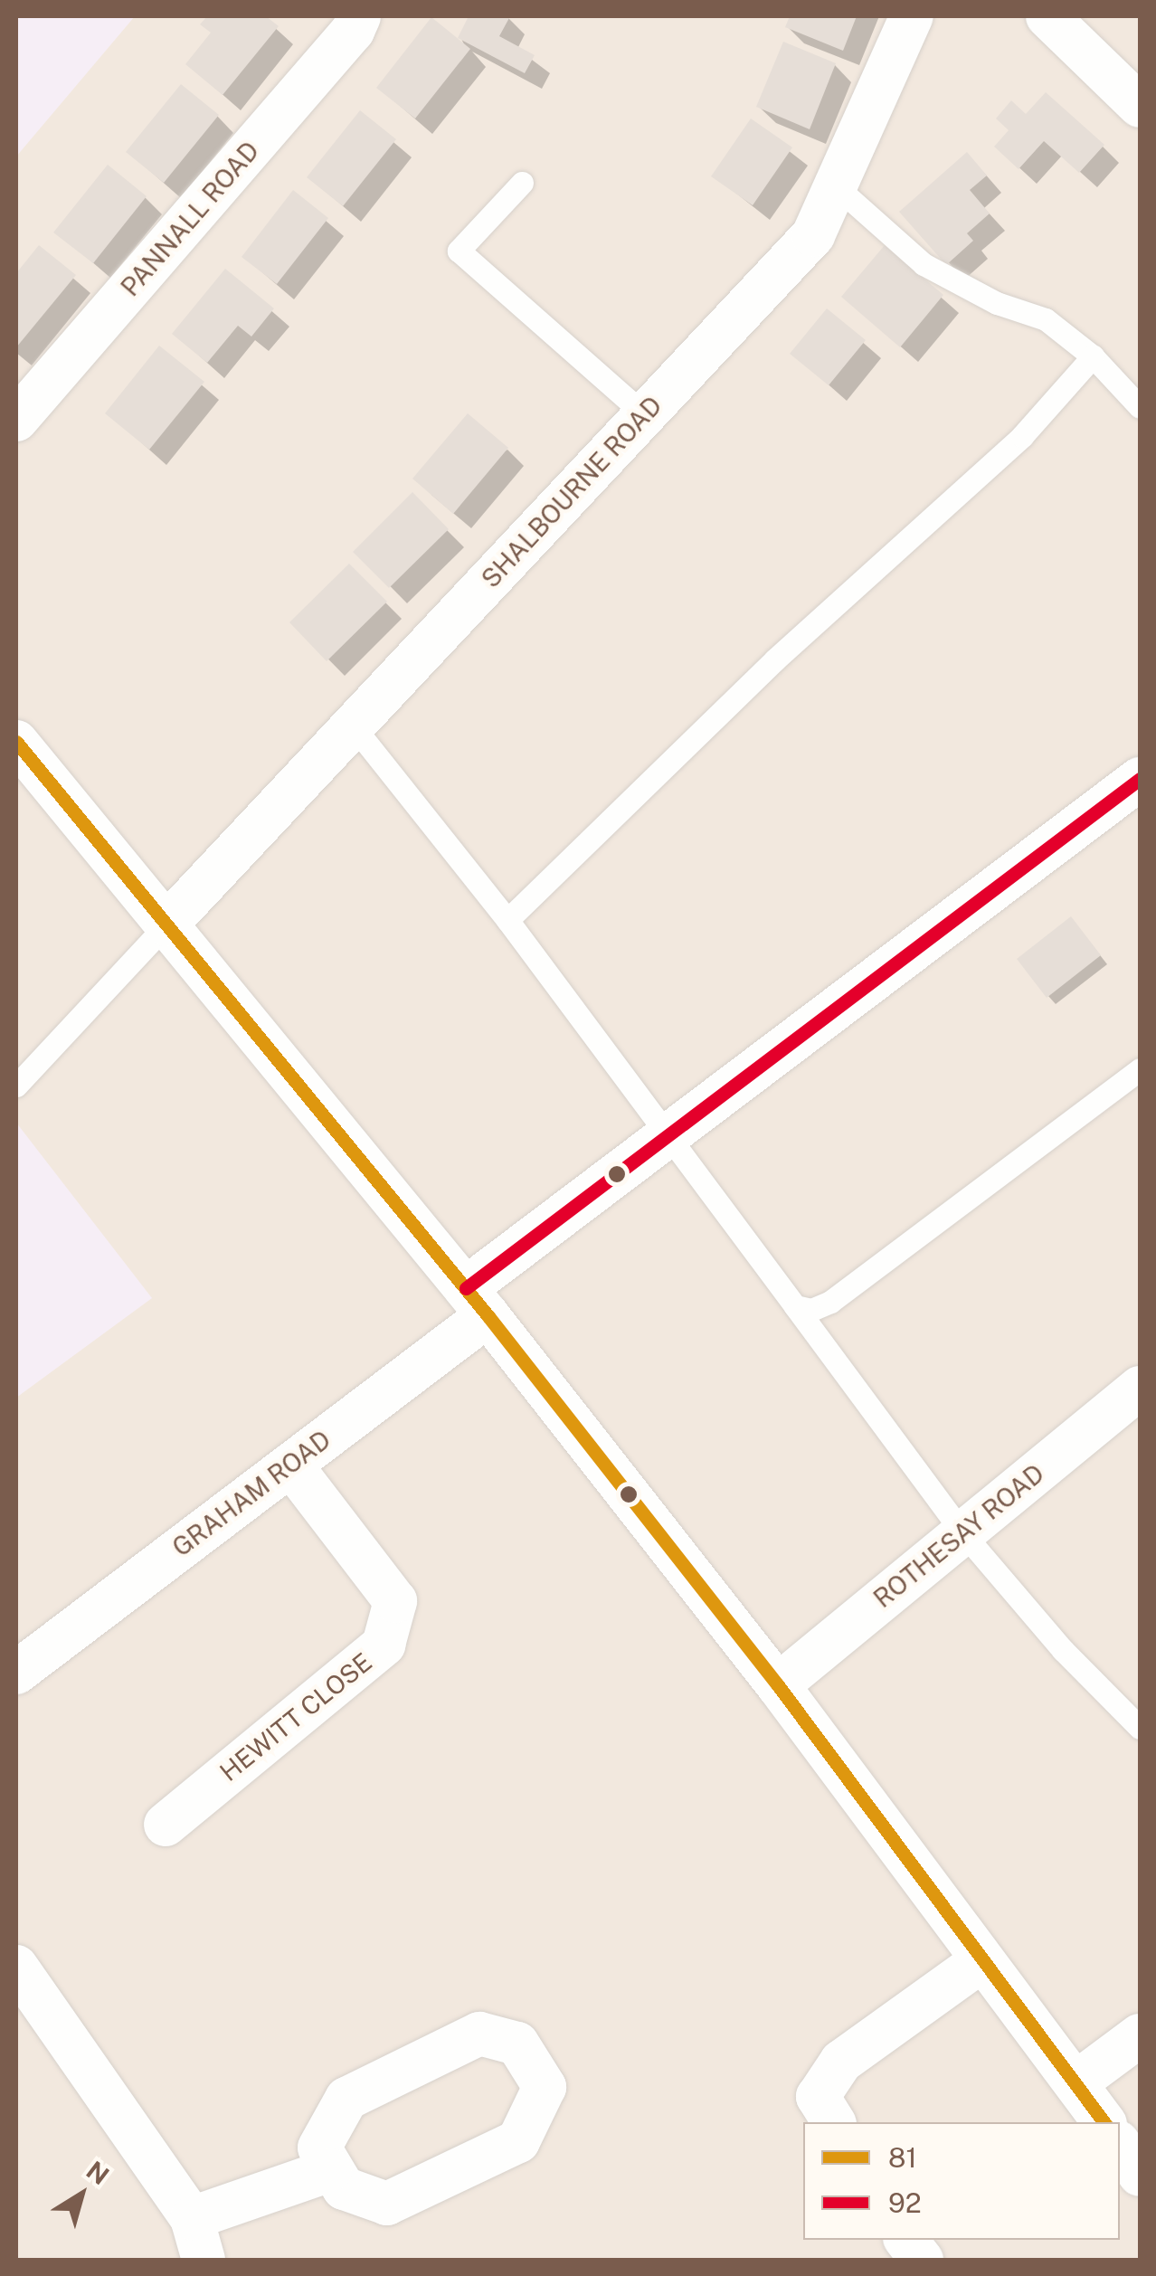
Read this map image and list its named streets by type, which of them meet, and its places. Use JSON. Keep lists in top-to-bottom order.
{
  "streets": {
    "street": [
      "PANNALL ROAD",
      "SHALBOURNE ROAD",
      "GRAHAM ROAD",
      "ROTHESAY ROAD",
      "HEWITT CLOSE"
    ]
  },
  "crossings": [
    ["GRAHAM ROAD", "HEWITT CLOSE"]
  ],
  "lines": ["transit line 81", "transit line 92"],
  "legend": ["81", "92"],
  "north": "top right"
}
